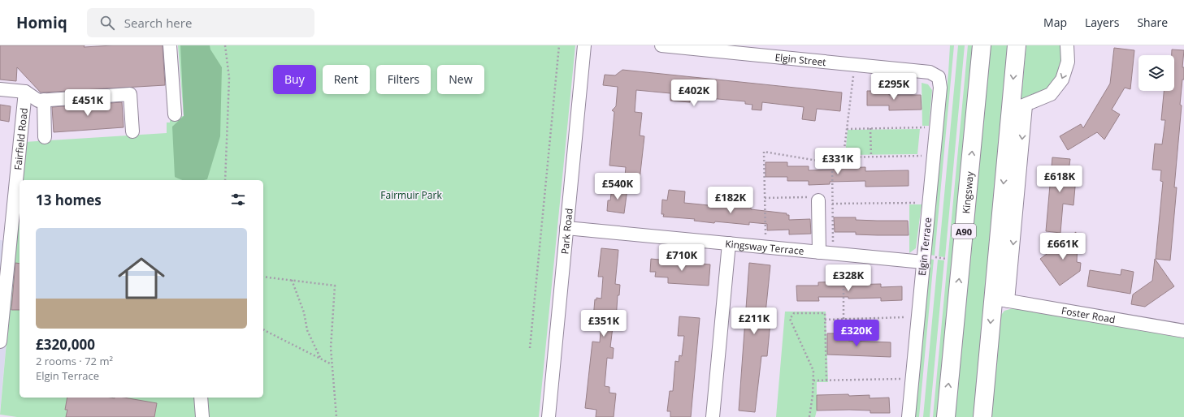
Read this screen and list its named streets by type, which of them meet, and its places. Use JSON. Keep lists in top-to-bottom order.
{
  "streets": {
    "highway": ["Kingsway", "A90"],
    "street": [
      "Elgin Street",
      "Fairfield Road",
      "Park Road",
      "Kingsway Terrace",
      "Elgin Terrace",
      "Foster Road"
    ]
  },
  "crossings": [
    ["Elgin Street", "Elgin Terrace"],
    ["Park Road", "Kingsway Terrace"],
    ["Kingsway Terrace", "Elgin Terrace"]
  ],
  "parks": ["Fairmuir Park"],
  "page": {
    "header": "Homiq",
    "search": "Search here",
    "nav": ["Map", "Layers", "Share"],
    "chip": [
      "Buy",
      "Rent",
      "Filters",
      "New"
    ],
    "price": [
      "£295K",
      "£402K",
      "£451K",
      "£331K",
      "£618K",
      "£540K",
      "£182K",
      "£661K",
      "£710K",
      "£328K",
      "£211K",
      "£351K",
      "£320K"
    ],
    "heading": "13 homes",
    "list": [
      {
        "name": "£320,000",
        "note": "2 rooms · 72 m² · Elgin Terrace"
      }
    ]
  }
}
